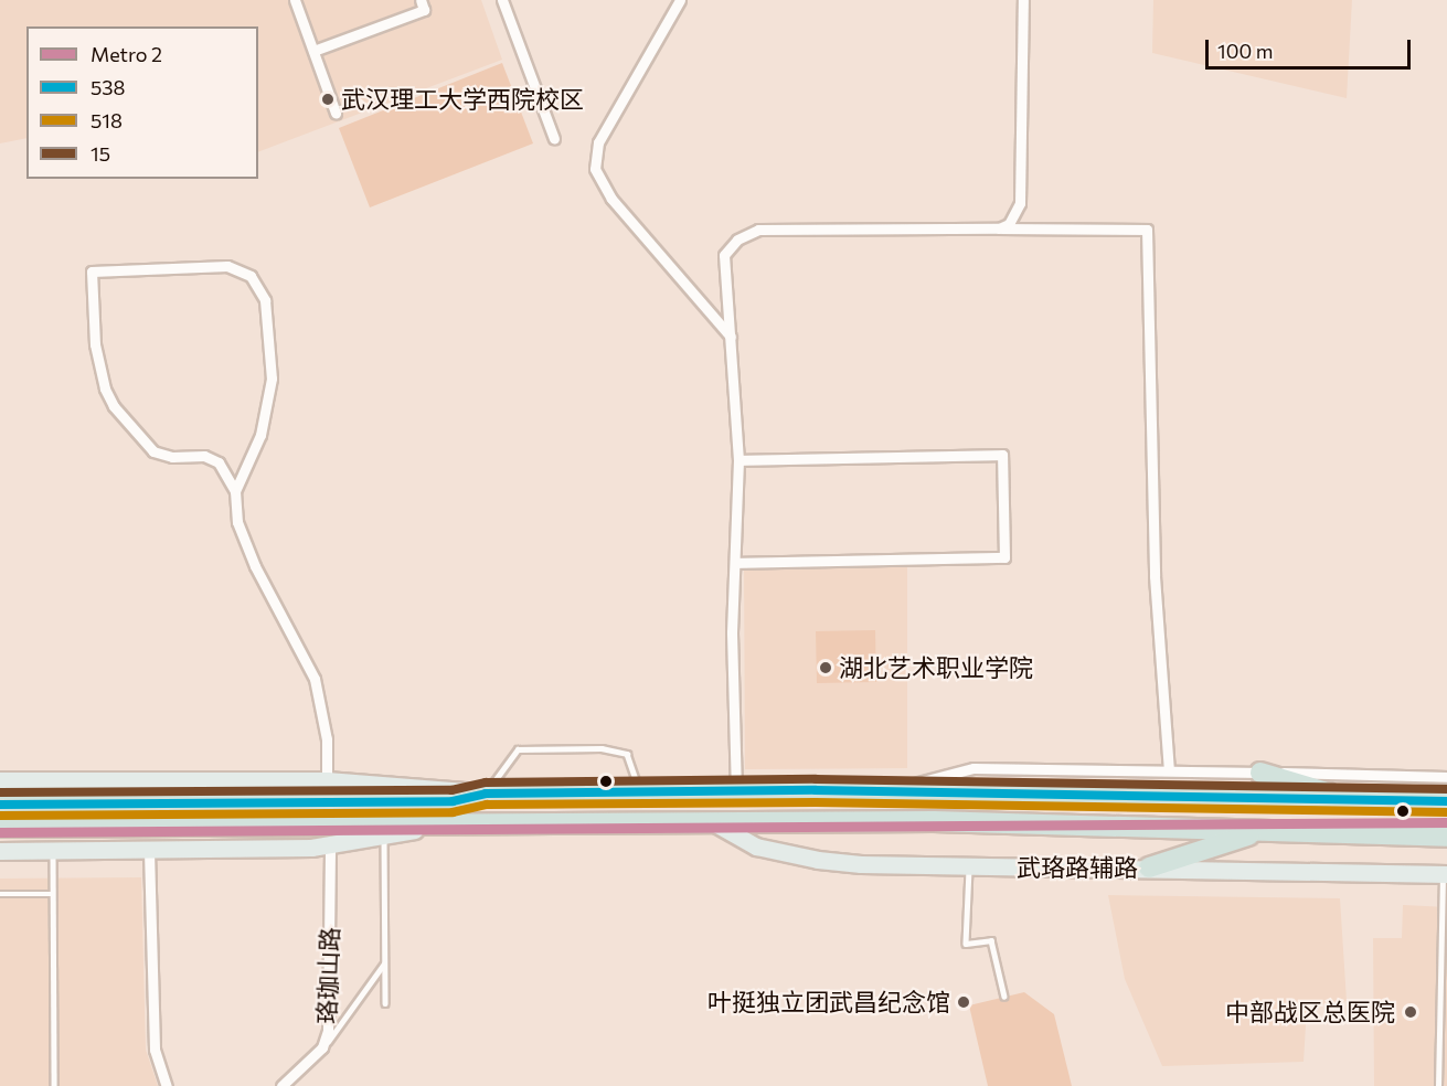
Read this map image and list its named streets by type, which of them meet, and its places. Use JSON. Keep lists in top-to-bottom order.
{
  "streets": {
    "main road": ["武珞路辅路"],
    "street": ["珞珈山路"]
  },
  "places": [
    "武汉理工大学西院校区",
    "湖北艺术职业学院",
    "叶挺独立团武昌纪念馆",
    "中部战区总医院"
  ],
  "lines": [
    "transit line 15",
    "transit line 538",
    "transit line 518",
    "metro line 2"
  ],
  "legend": [
    "Metro 2",
    "538",
    "518",
    "15"
  ],
  "scale_bar": "100 m"
}
